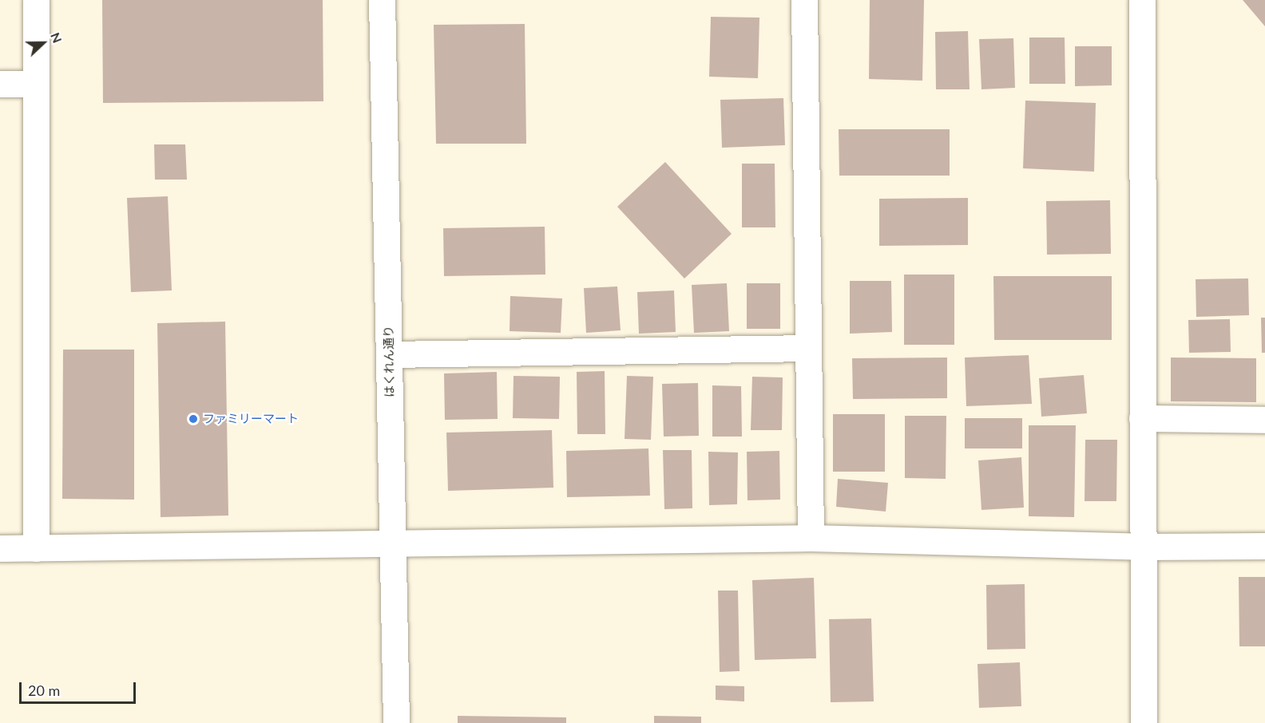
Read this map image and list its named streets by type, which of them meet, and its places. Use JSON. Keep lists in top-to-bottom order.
{
  "streets": {
    "street": ["はくれん通り"]
  },
  "places": ["ファミリーマート"],
  "scale_bar": "20 m",
  "north": "right"
}
